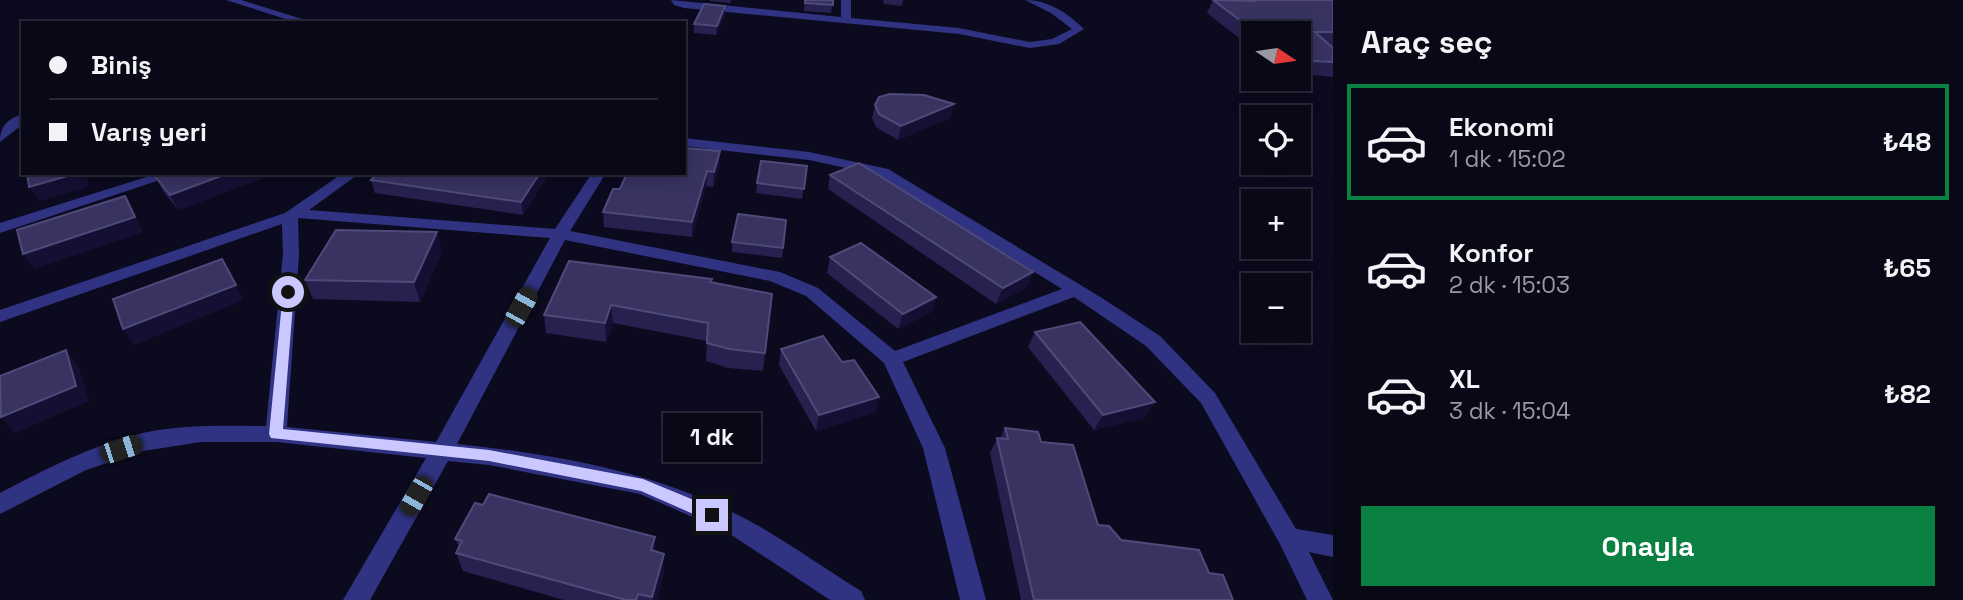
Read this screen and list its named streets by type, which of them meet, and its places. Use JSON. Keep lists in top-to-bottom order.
{
  "north": "right",
  "page": {
    "heading": "Araç seç",
    "map_buttons": ["+", "−"],
    "banner": ["Biniş", "Varış yeri"],
    "list": [
      {
        "name": "Ekonomi",
        "note": "1 dk · 15:02",
        "value": "₺48"
      },
      {
        "name": "Konfor",
        "note": "2 dk · 15:03",
        "value": "₺65"
      },
      {
        "name": "XL",
        "note": "3 dk · 15:04",
        "value": "₺82"
      }
    ],
    "bubble": "1 dk",
    "buttons": "Onayla"
  }
}
